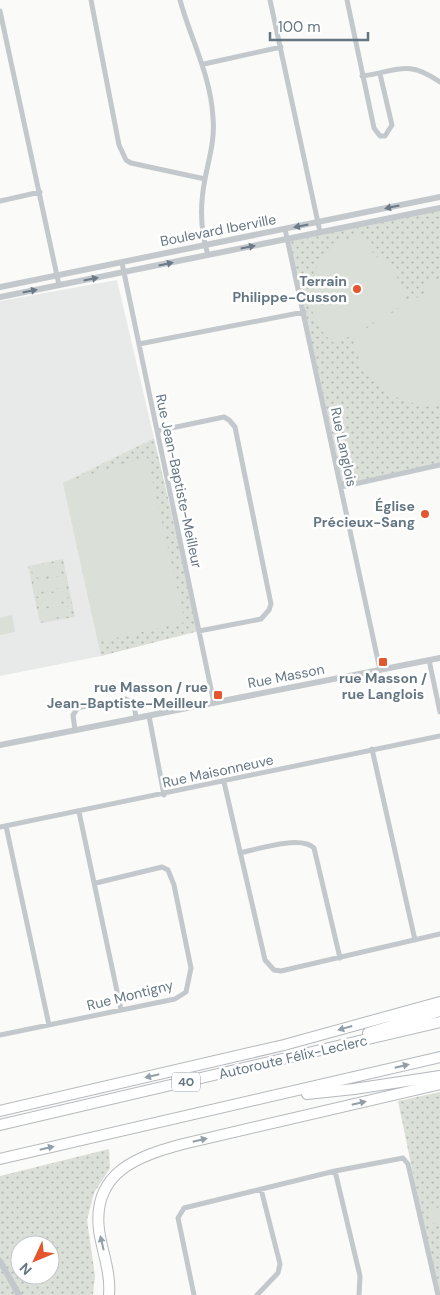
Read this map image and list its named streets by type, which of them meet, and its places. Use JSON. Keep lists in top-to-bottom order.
{
  "streets": {
    "highway": ["Autoroute Félix-Leclerc", "40"],
    "street": [
      "Boulevard Iberville",
      "Rue Langlois",
      "Rue Jean-Baptiste-Meilleur",
      "Rue Masson",
      "Rue Maisonneuve",
      "Rue Montigny"
    ]
  },
  "crossings": [
    ["Boulevard Iberville", "Rue Langlois"],
    ["Boulevard Iberville", "Rue Jean-Baptiste-Meilleur"],
    ["Rue Langlois", "Rue Masson"],
    ["Rue Jean-Baptiste-Meilleur", "Rue Masson"]
  ],
  "places": {
    "other": ["Terrain Philippe-Cusson", "Église Précieux-Sang"],
    "transit": ["rue Masson / rue Langlois", "rue Masson / rue Jean-Baptiste-Meilleur"]
  },
  "scale_bar": "100 m",
  "north": "bottom left"
}
